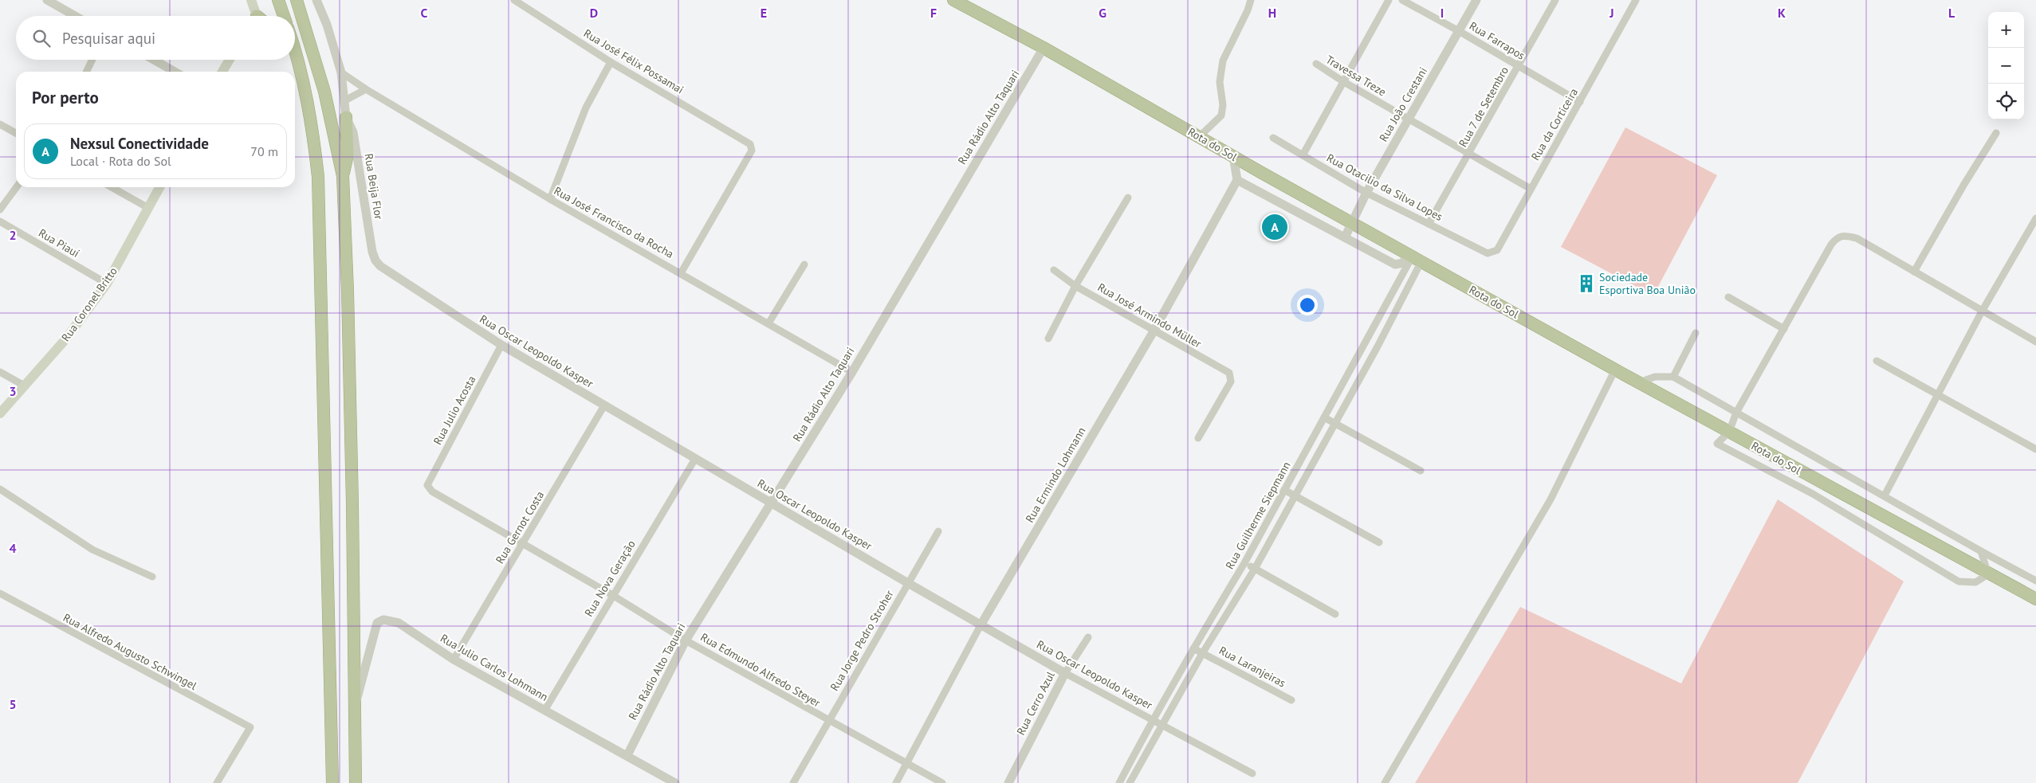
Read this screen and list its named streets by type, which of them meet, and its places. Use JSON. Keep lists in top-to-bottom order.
{
  "streets": {
    "highway": ["Rota do Sol"],
    "main road": ["Rua Coronel Britto"],
    "street": [
      "Rua Farrapos",
      "Rua José Félix Possamai",
      "Travessa Treze",
      "Rua João Crestani",
      "Rua 7 de Setembro",
      "Rua Rádio Alto Taquari",
      "Rua da Corticeira",
      "Rua Beija Flor",
      "Rua Otacilio da Silva Lopes",
      "Rua José Francisco da Rocha",
      "Rua Piauí",
      "Rua José Armindo Müller",
      "Rua Oscar Leopoldo Kasper",
      "Rua Julio Acosta",
      "Rua Ermindo Lohmann",
      "Rua Guilherme Siepmann",
      "Rua Gernot Costa",
      "Rua Nova Geração",
      "Rua Jorge Pedro Stroher",
      "Rua Alfredo Augusto Schwingel",
      "Rua Laranjeiras",
      "Rua Julio Carlos Lohmann",
      "Rua Edmundo Alfredo Steyer",
      "Rua Cerro Azul"
    ]
  },
  "crossings": [
    ["Rua Farrapos", "Rua João Crestani"],
    ["Rua Farrapos", "Rua 7 de Setembro"],
    ["Rua Farrapos", "Rua da Corticeira"],
    ["Rua José Félix Possamai", "Rua José Francisco da Rocha"],
    ["Travessa Treze", "Rua João Crestani"],
    ["Travessa Treze", "Rua 7 de Setembro"],
    ["Travessa Treze", "Rua da Corticeira"],
    ["Rua João Crestani", "Rota do Sol"],
    ["Rua João Crestani", "Rua Otacilio da Silva Lopes"],
    ["Rua 7 de Setembro", "Rua Otacilio da Silva Lopes"],
    ["Rua Rádio Alto Taquari", "Rota do Sol"],
    ["Rua Rádio Alto Taquari", "Rua José Francisco da Rocha"],
    ["Rua Rádio Alto Taquari", "Rua Oscar Leopoldo Kasper"],
    ["Rua Rádio Alto Taquari", "Rua Julio Carlos Lohmann"],
    ["Rua Rádio Alto Taquari", "Rua Edmundo Alfredo Steyer"],
    ["Rua da Corticeira", "Rua Otacilio da Silva Lopes"],
    ["Rota do Sol", "Rua Guilherme Siepmann"],
    ["Rua Beija Flor", "Rua José Francisco da Rocha"],
    ["Rua Beija Flor", "Rua Oscar Leopoldo Kasper"],
    ["Rua Piauí", "Rua Coronel Britto"],
    ["Rua José Armindo Müller", "Rua Ermindo Lohmann"],
    ["Rua Oscar Leopoldo Kasper", "Rua Julio Acosta"],
    ["Rua Oscar Leopoldo Kasper", "Rua Ermindo Lohmann"],
    ["Rua Oscar Leopoldo Kasper", "Rua Guilherme Siepmann"],
    ["Rua Oscar Leopoldo Kasper", "Rua Gernot Costa"],
    ["Rua Oscar Leopoldo Kasper", "Rua Nova Geração"],
    ["Rua Oscar Leopoldo Kasper", "Rua Jorge Pedro Stroher"],
    ["Rua Oscar Leopoldo Kasper", "Rua Cerro Azul"],
    ["Rua Julio Acosta", "Rua Edmundo Alfredo Steyer"],
    ["Rua Ermindo Lohmann", "Rua Edmundo Alfredo Steyer"],
    ["Rua Guilherme Siepmann", "Rua Laranjeiras"],
    ["Rua Gernot Costa", "Rua Julio Carlos Lohmann"],
    ["Rua Gernot Costa", "Rua Edmundo Alfredo Steyer"],
    ["Rua Nova Geração", "Rua Julio Carlos Lohmann"],
    ["Rua Nova Geração", "Rua Edmundo Alfredo Steyer"],
    ["Rua Jorge Pedro Stroher", "Rua Edmundo Alfredo Steyer"]
  ],
  "places": {
    "building": ["Sociedade Esportiva Boa União"]
  },
  "page": {
    "map_buttons": ["+", "−"],
    "search": "Pesquisar aqui",
    "heading": "Por perto",
    "list": [
      {
        "mark": "A",
        "name": "Nexsul Conectividade",
        "note": "Local · Rota do Sol",
        "value": "70 m"
      }
    ],
    "pins": "A"
  },
  "grid": {
    "columns": [
      "C",
      "D",
      "E",
      "F",
      "G",
      "H",
      "I",
      "J",
      "K",
      "L"
    ],
    "rows": [
      "2",
      "3",
      "4",
      "5"
    ]
  }
}
